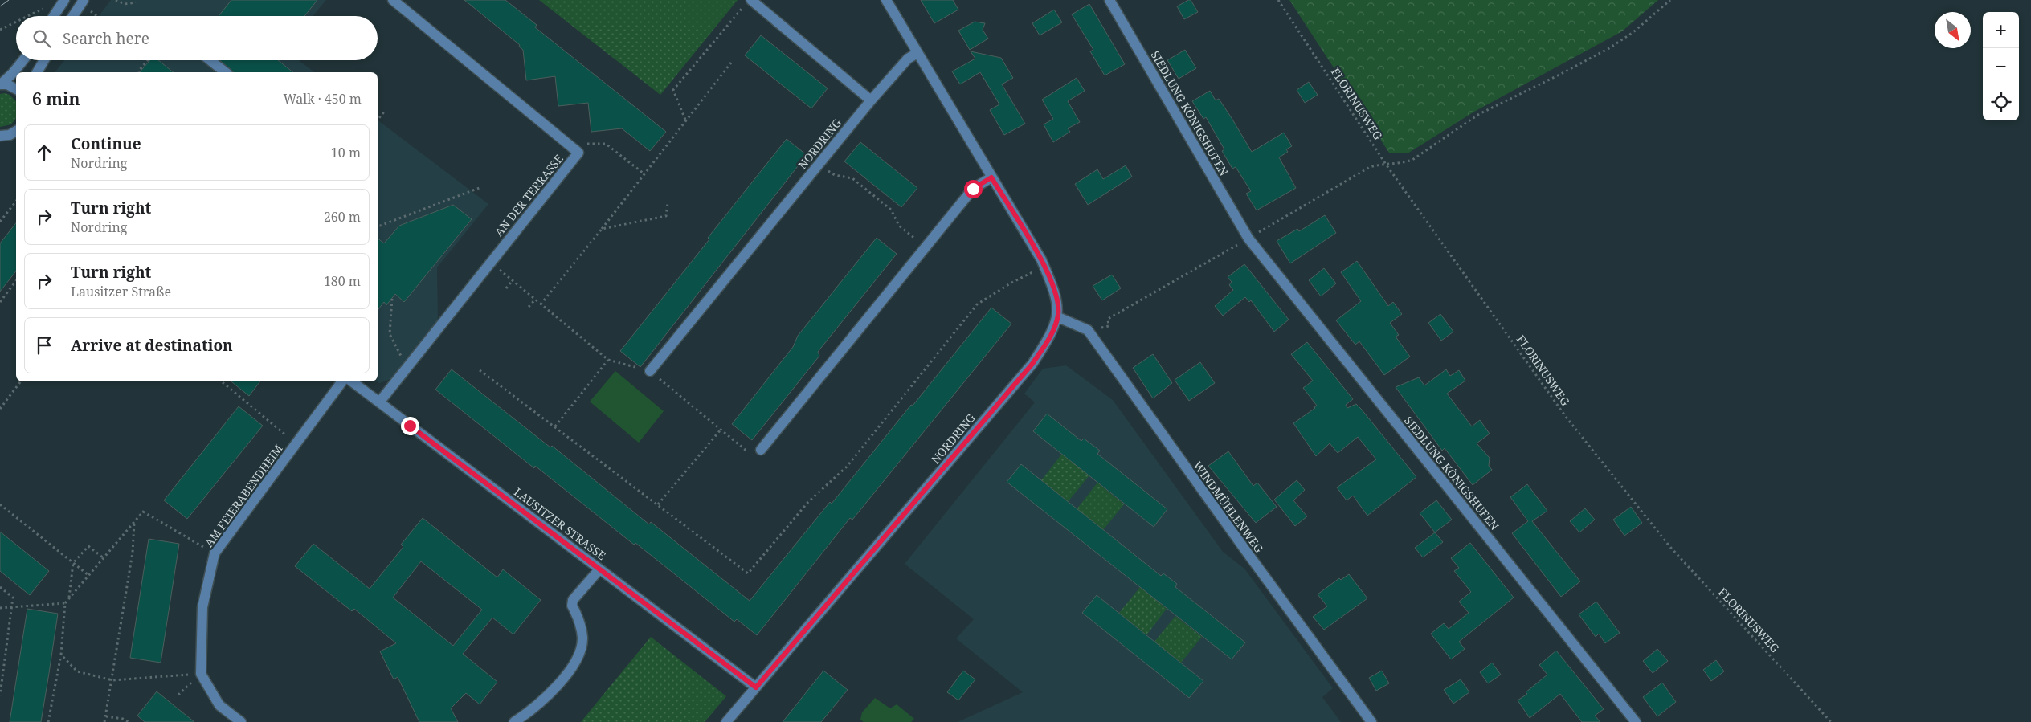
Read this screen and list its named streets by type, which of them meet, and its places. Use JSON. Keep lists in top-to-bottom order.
{
  "streets": {
    "street": [
      "SIEDLUNG KÖNIGSHUFEN",
      "NORDRING",
      "AN DER TERRASSE",
      "AM FEIERABENDHEIM",
      "WINDMÜHLENWEG",
      "LAUSITZER STRASSE"
    ],
    "path": ["FLORINUSWEG"]
  },
  "crossings": [
    ["NORDRING", "WINDMÜHLENWEG"],
    ["NORDRING", "LAUSITZER STRASSE"],
    ["AN DER TERRASSE", "LAUSITZER STRASSE"]
  ],
  "north": "bottom right",
  "page": {
    "map_buttons": ["+", "−"],
    "search": "Search here",
    "heading": ["6 min", "Walk · 450 m"],
    "list": [
      ["Continue", "Nordring", "10 m"],
      ["Turn right", "Nordring", "260 m"],
      ["Turn right", "Lausitzer Straße", "180 m"],
      "Arrive at destination"
    ]
  }
}
